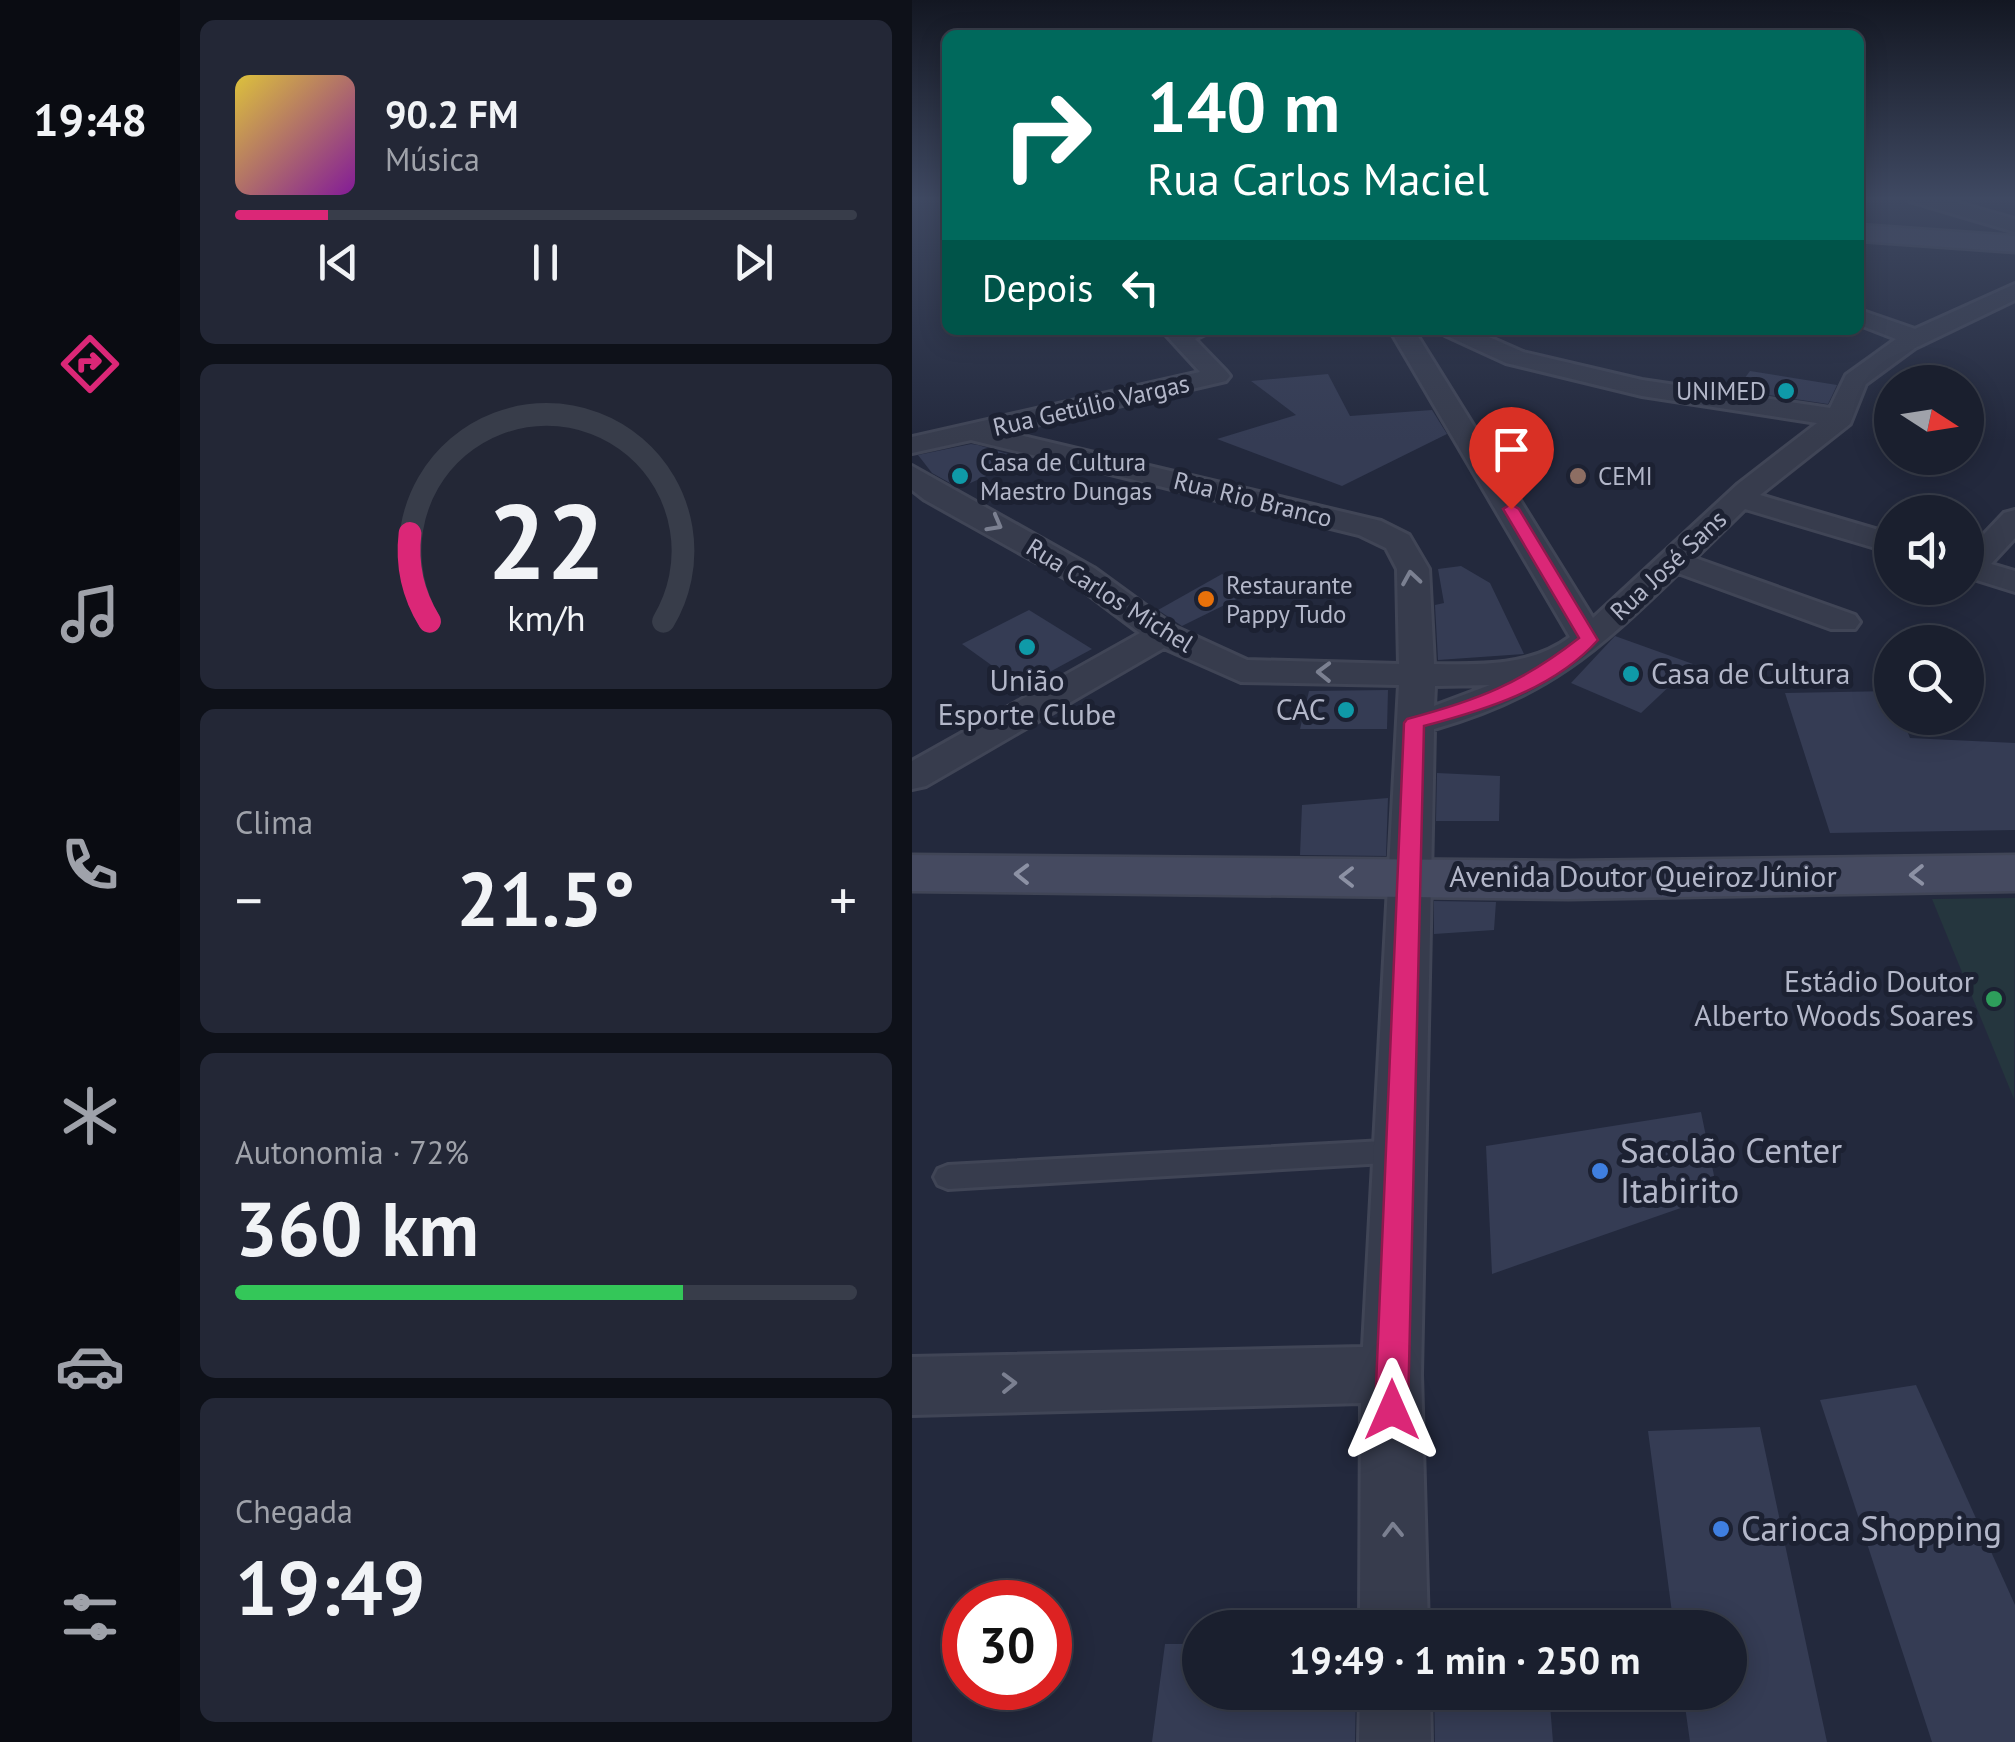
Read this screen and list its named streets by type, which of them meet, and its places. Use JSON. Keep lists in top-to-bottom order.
{
  "streets": {
    "main road": ["Avenida Doutor Queiroz Júnior"],
    "street": [
      "Rua Getúlio Vargas",
      "Rua Rio Branco",
      "Rua José Sans",
      "Rua Carlos Michel"
    ]
  },
  "crossings": [
    ["Rua Getúlio Vargas", "Rua Rio Branco"],
    ["Rua Rio Branco", "Rua José Sans"],
    ["Rua Rio Branco", "Rua Carlos Michel"],
    ["Rua Rio Branco", "Avenida Doutor Queiroz Júnior"],
    ["Rua José Sans", "Rua Carlos Michel"]
  ],
  "one_way": ["Avenida Doutor Queiroz Júnior"],
  "places": [
    "UNIMED",
    "Casa de Cultura Maestro Dungas",
    "CEMI",
    "Restaurante Pappy Tudo",
    "União Esporte Clube",
    "Casa de Cultura",
    "CAC",
    "Estádio Doutor Alberto Woods Soares",
    "Sacolão Center Itabirito",
    "Carioca Shopping"
  ],
  "north": "right",
  "page": {
    "tabs": "19:48",
    "turn": ["140 m", "Rua Carlos Maciel"],
    "song": ["90.2 FM", "Música"],
    "then": "Depois",
    "tile": [
      "Clima",
      ["Autonomia · 72%", "360 km"],
      ["Chegada", "19:49"]
    ],
    "heat": ["−", "21.5°", "+"],
    "limit": "30",
    "trip": "19:49 · 1 min · 250 m",
    "gauge": ["22", "km/h"]
  }
}
